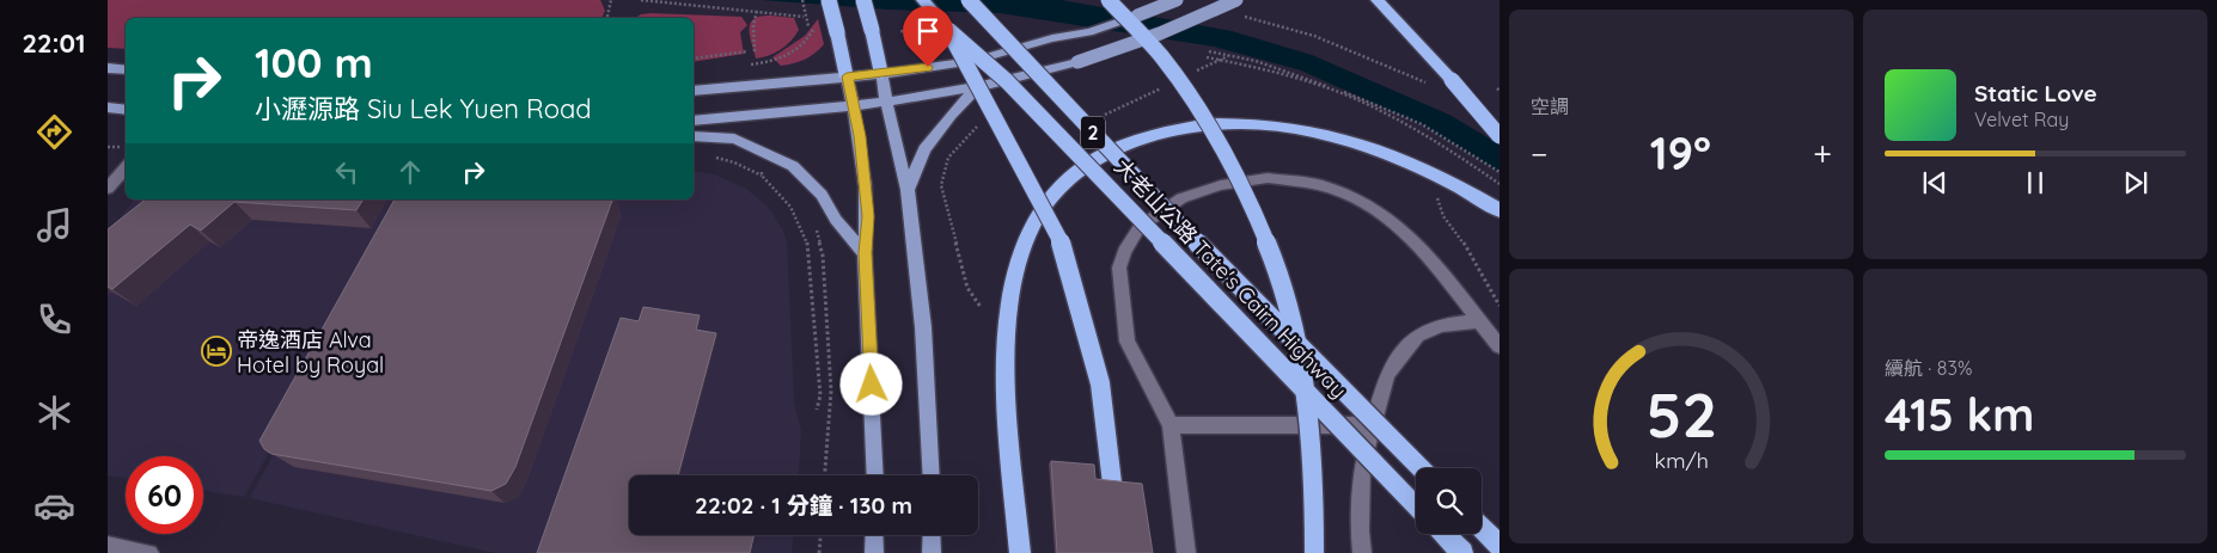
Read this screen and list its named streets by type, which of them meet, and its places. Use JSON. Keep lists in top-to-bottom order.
{
  "streets": {
    "highway": ["2", "大老山公路 Tate's Cairn Highway"]
  },
  "places": {
    "hotel": ["帝逸酒店 Alva Hotel by Royal"]
  },
  "page": {
    "tabs": "22:01",
    "tile": [
      "空調",
      ["續航 · 83%", "415 km"]
    ],
    "turn": ["100 m", "小瀝源路 Siu Lek Yuen Road"],
    "song": ["Static Love", "Velvet Ray"],
    "heat": ["−", "19°", "+"],
    "limit": "60",
    "trip": "22:02 · 1 分鐘 · 130 m",
    "gauge": ["52", "km/h"]
  }
}
